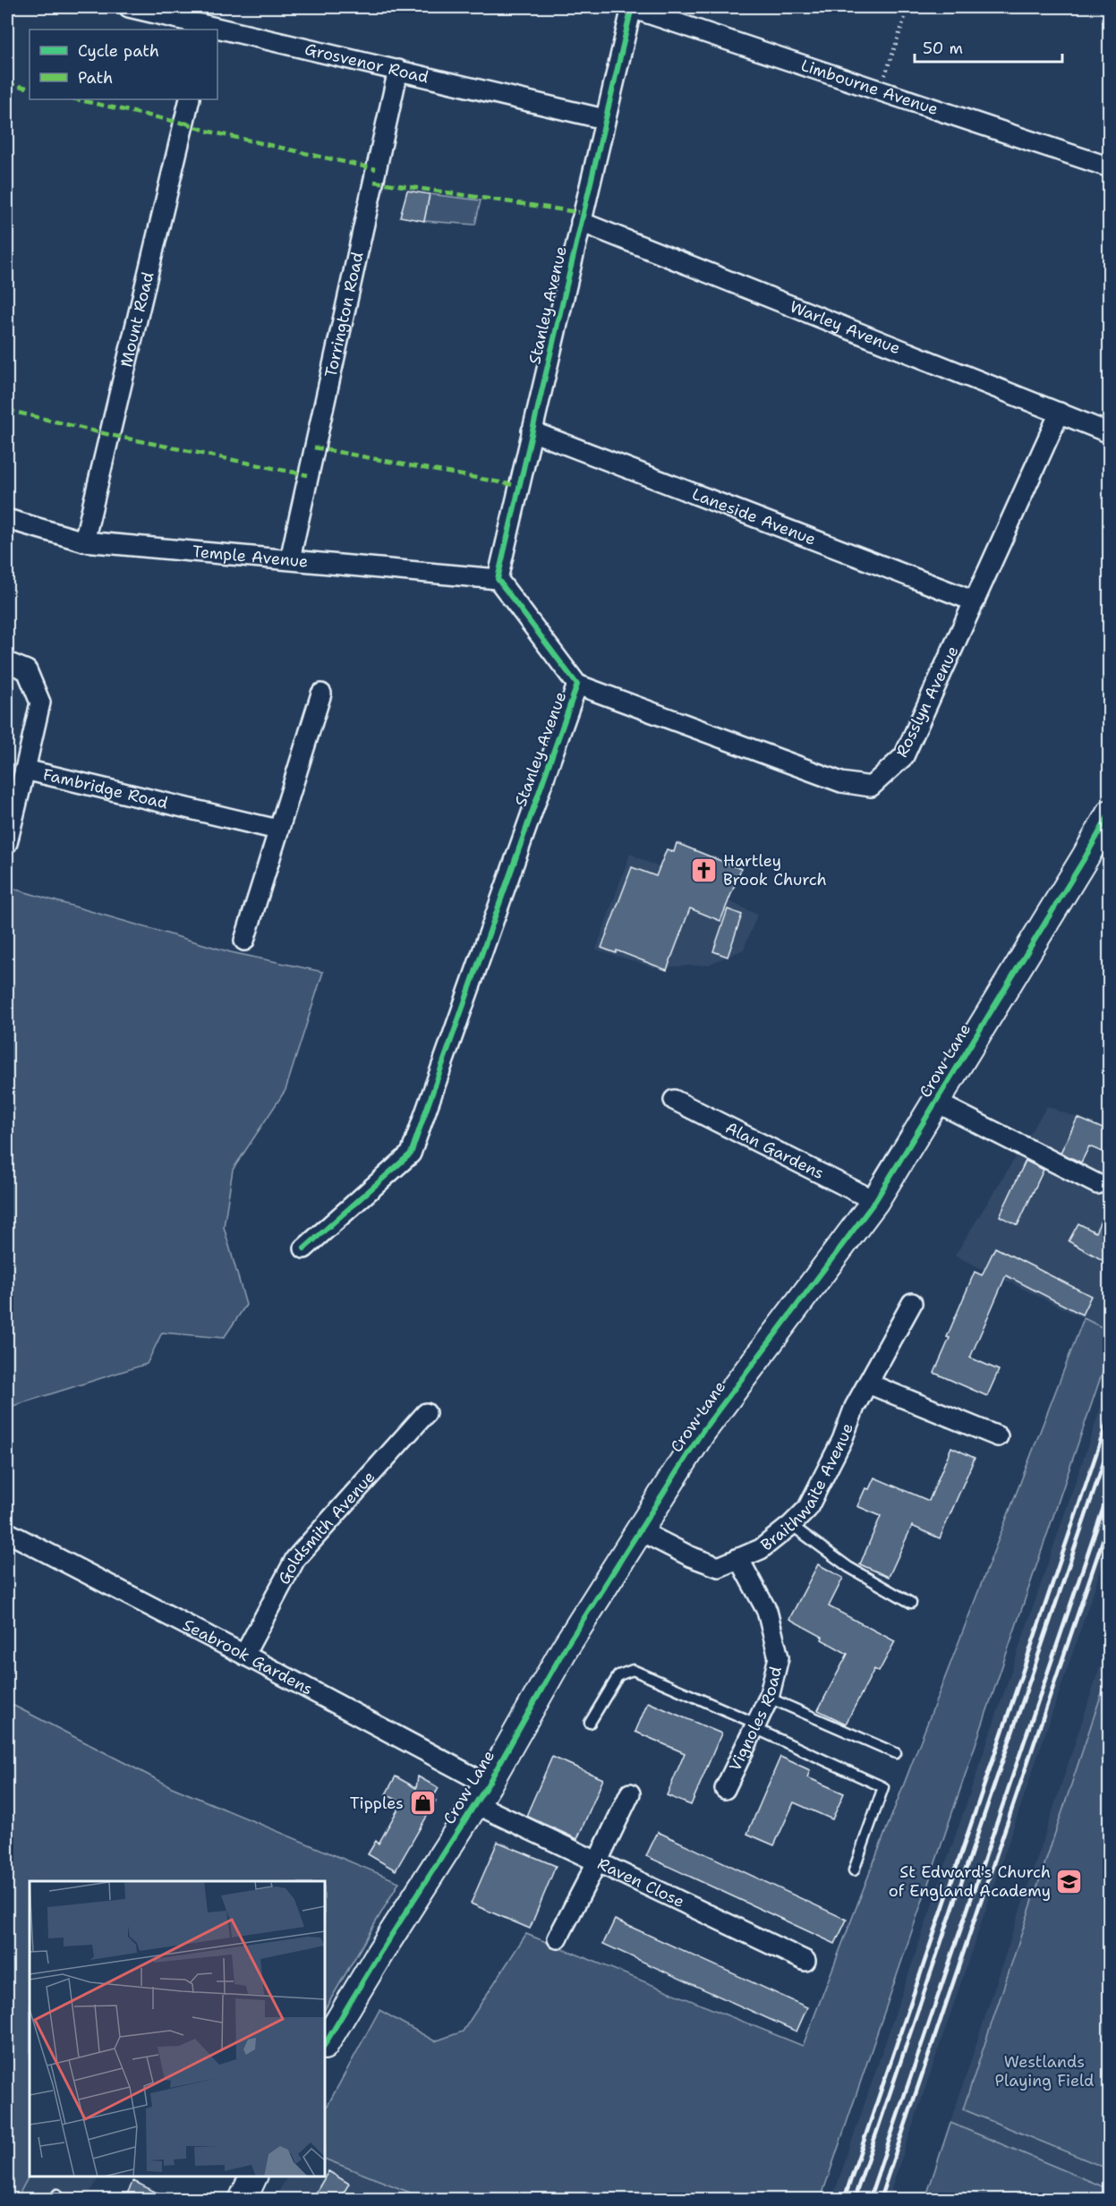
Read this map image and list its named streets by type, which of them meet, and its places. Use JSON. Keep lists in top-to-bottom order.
{
  "streets": {
    "street": [
      "Grosvenor Road",
      "Limbourne Avenue",
      "Stanley Avenue",
      "Torrington Road",
      "Mount Road",
      "Warley Avenue",
      "Laneside Avenue",
      "Temple Avenue",
      "Rosslyn Avenue",
      "Fambridge Road",
      "Crow Lane",
      "Alan Gardens",
      "Braithwaite Avenue",
      "Goldsmith Avenue",
      "Seabrook Gardens",
      "Vignoles Road",
      "Raven Close"
    ]
  },
  "crossings": [
    ["Grosvenor Road", "Stanley Avenue"],
    ["Grosvenor Road", "Torrington Road"],
    ["Limbourne Avenue", "Stanley Avenue"],
    ["Stanley Avenue", "Warley Avenue"],
    ["Stanley Avenue", "Laneside Avenue"],
    ["Stanley Avenue", "Temple Avenue"],
    ["Stanley Avenue", "Rosslyn Avenue"],
    ["Torrington Road", "Temple Avenue"],
    ["Mount Road", "Temple Avenue"],
    ["Warley Avenue", "Rosslyn Avenue"],
    ["Laneside Avenue", "Rosslyn Avenue"],
    ["Crow Lane", "Alan Gardens"],
    ["Crow Lane", "Braithwaite Avenue"],
    ["Crow Lane", "Seabrook Gardens"],
    ["Crow Lane", "Raven Close"],
    ["Braithwaite Avenue", "Vignoles Road"],
    ["Goldsmith Avenue", "Seabrook Gardens"],
    ["Seabrook Gardens", "Raven Close"]
  ],
  "parks": ["Westlands Playing Field"],
  "places": {
    "church": ["Hartley Brook Church"],
    "shop": ["Tipples"],
    "school or university": ["St Edward's Church of England Academy"]
  },
  "legend": ["Cycle path", "Path"],
  "scale_bar": "50 m"
}
